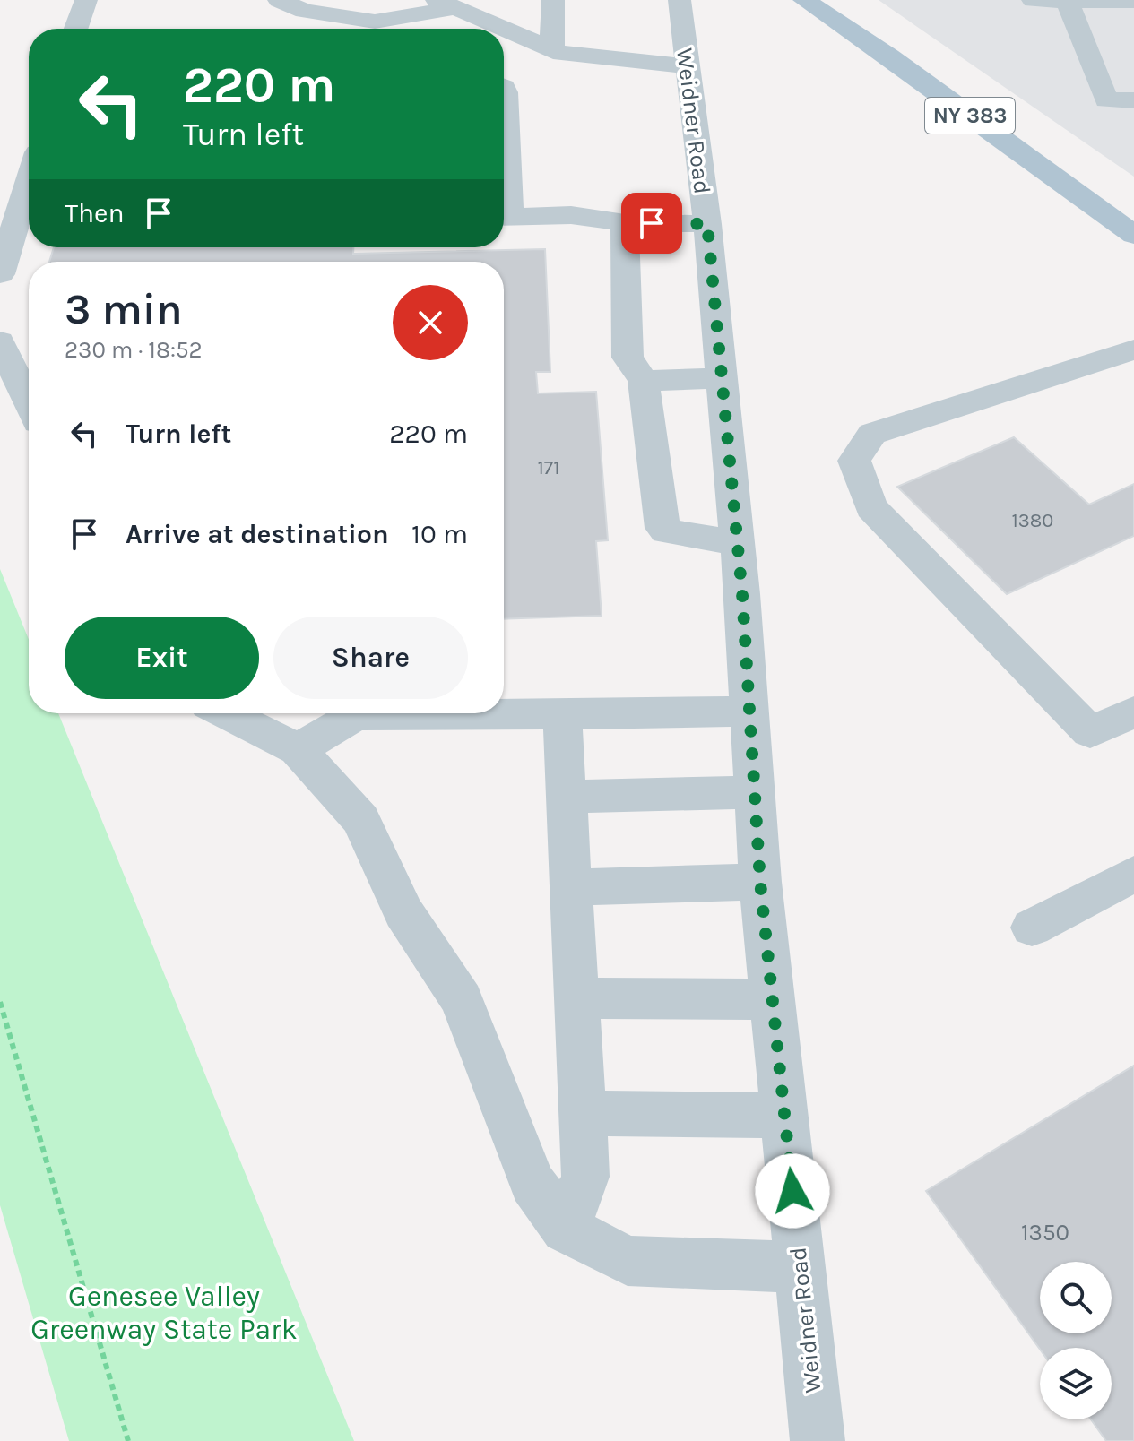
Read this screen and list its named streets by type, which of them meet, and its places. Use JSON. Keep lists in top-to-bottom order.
{
  "streets": {
    "main road": ["NY 383"],
    "street": ["Weidner Road"]
  },
  "parks": ["Genesee Valley Greenway State Park"],
  "house_numbers": ["171", "1380", "1350"],
  "page": {
    "turn": ["220 m", "Turn left"],
    "then": "Then",
    "heading": ["3 min", "230 m · 18:52"],
    "list": [
      {
        "name": "Turn left",
        "value": "220 m"
      },
      {
        "name": "Arrive at destination",
        "value": "10 m"
      }
    ],
    "buttons": ["Exit", "Share"]
  }
}
